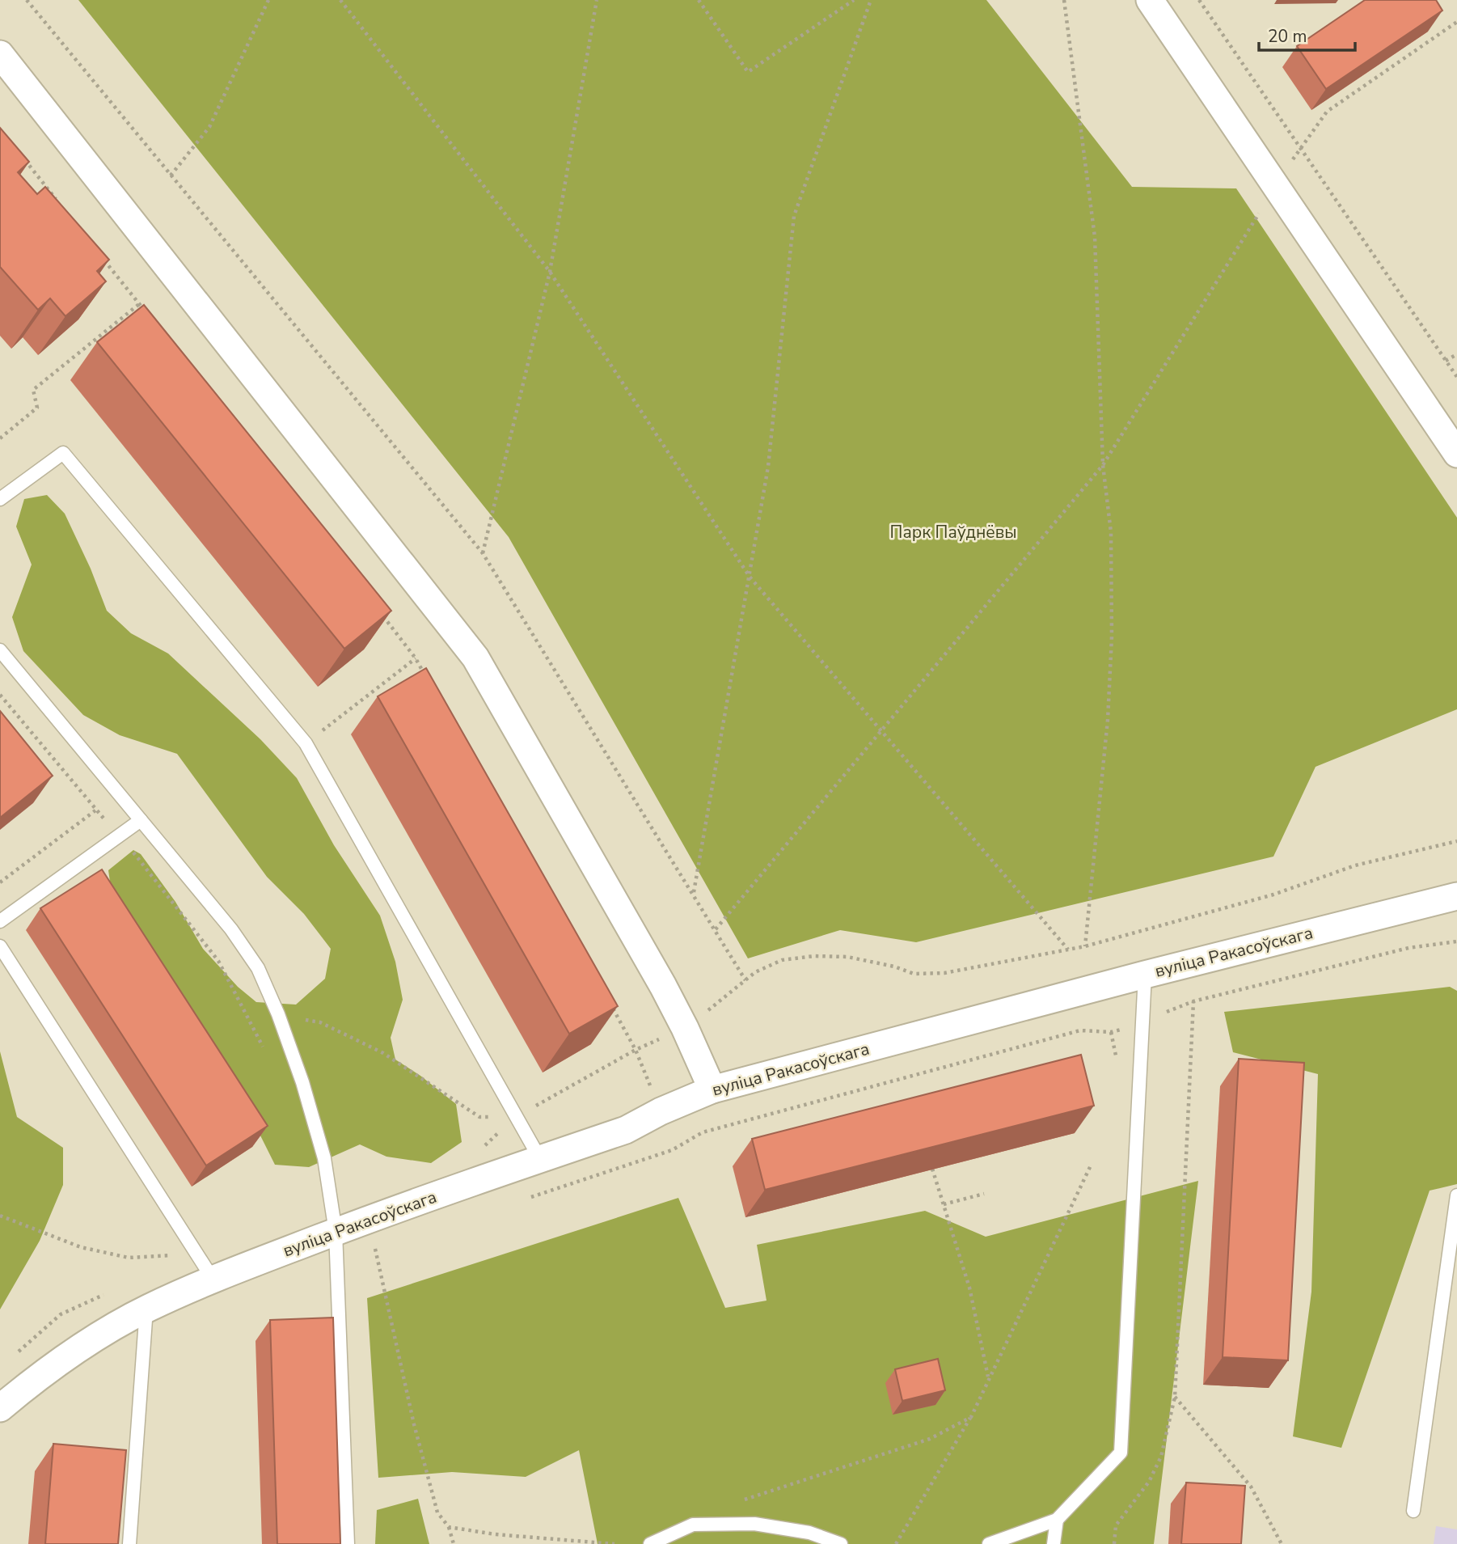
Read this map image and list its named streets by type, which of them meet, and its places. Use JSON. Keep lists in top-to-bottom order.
{
  "streets": {
    "street": ["вуліца Ракасоўскага"]
  },
  "parks": ["Парк Паўднёвы"],
  "scale_bar": "20 m"
}
